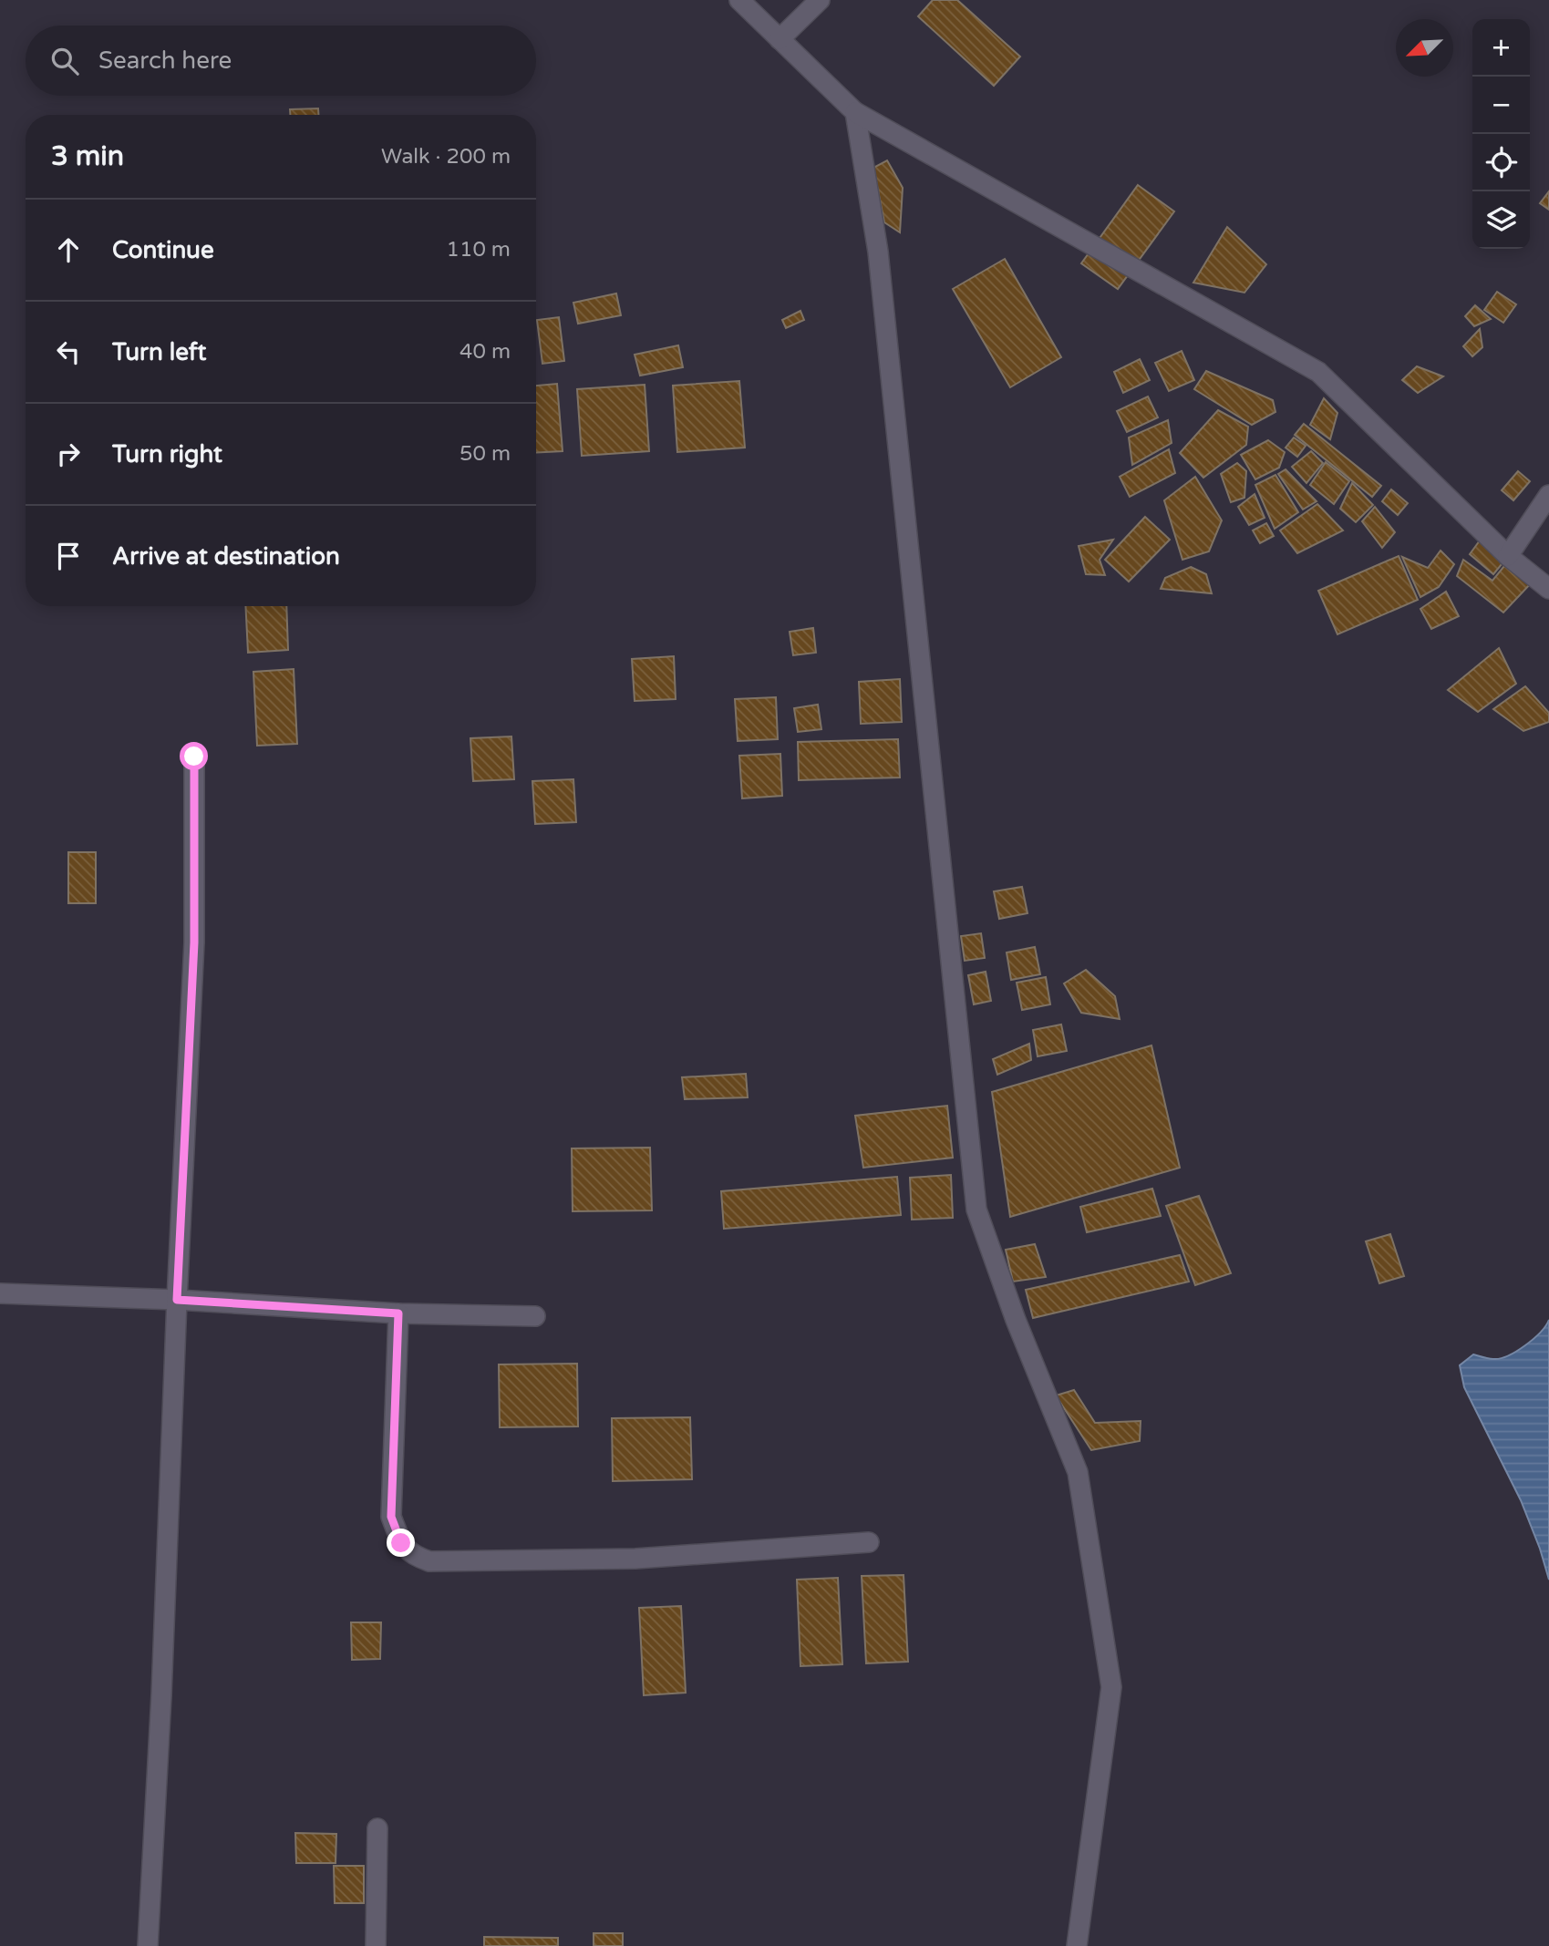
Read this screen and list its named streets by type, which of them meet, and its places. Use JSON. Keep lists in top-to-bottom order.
{
  "north": "bottom left",
  "page": {
    "map_buttons": ["+", "−"],
    "search": "Search here",
    "heading": ["3 min", "Walk · 200 m"],
    "list": [
      ["Continue", "110 m"],
      ["Turn left", "40 m"],
      ["Turn right", "50 m"],
      "Arrive at destination"
    ]
  }
}
